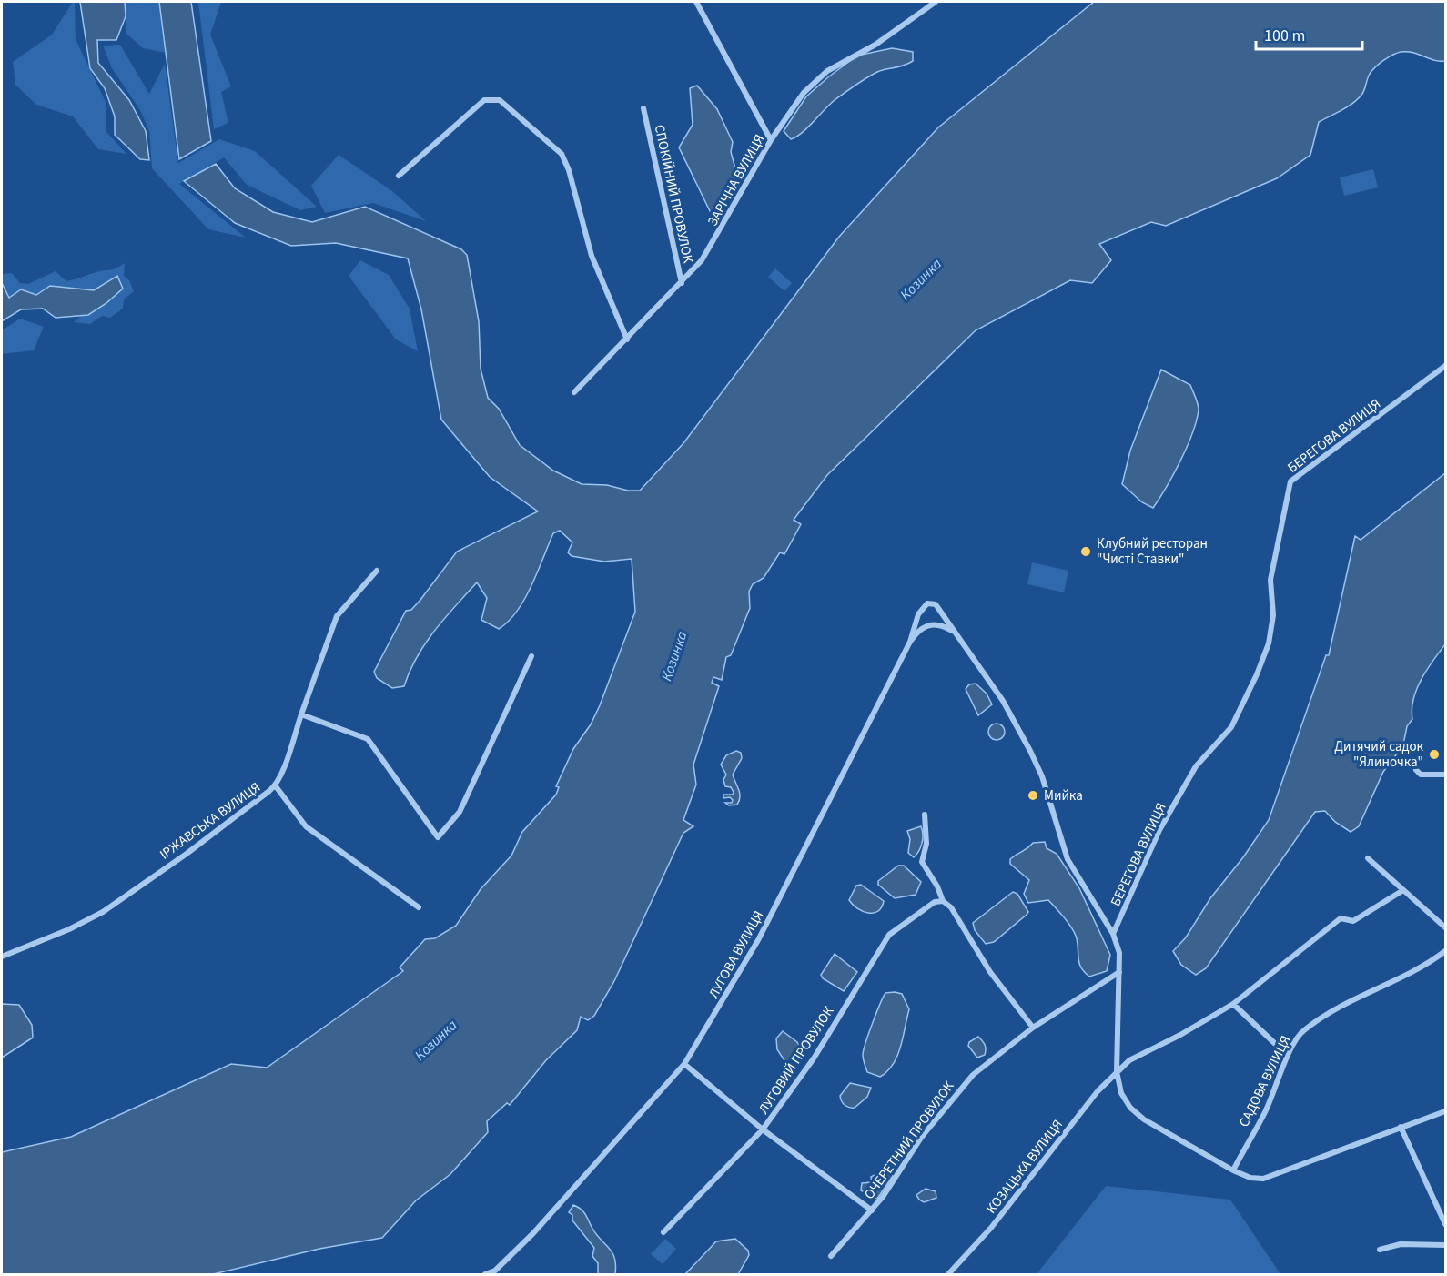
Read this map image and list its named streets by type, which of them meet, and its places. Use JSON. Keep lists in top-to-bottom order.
{
  "streets": {
    "street": [
      "ЗАРІЧНА ВУЛИЦЯ",
      "СПОКІЙНИЙ ПРОВУЛОК",
      "БЕРЕГОВА ВУЛИЦЯ",
      "ІРЖАВСЬКА ВУЛИЦЯ",
      "ЛУГОВА ВУЛИЦЯ",
      "ЛУГОВИЙ ПРОВУЛОК",
      "САДОВА ВУЛИЦЯ",
      "ОЧЕРЕТНИЙ ПРОВУЛОК",
      "КОЗАЦЬКА ВУЛИЦЯ"
    ]
  },
  "crossings": [
    ["ЗАРІЧНА ВУЛИЦЯ", "СПОКІЙНИЙ ПРОВУЛОК"]
  ],
  "water": ["Козинка"],
  "places": ["Клубний ресторан \"Чисті Ставки\"", "Дитячий садок \"Ялиночка\"", "Мийка"],
  "scale_bar": "100 m"
}
